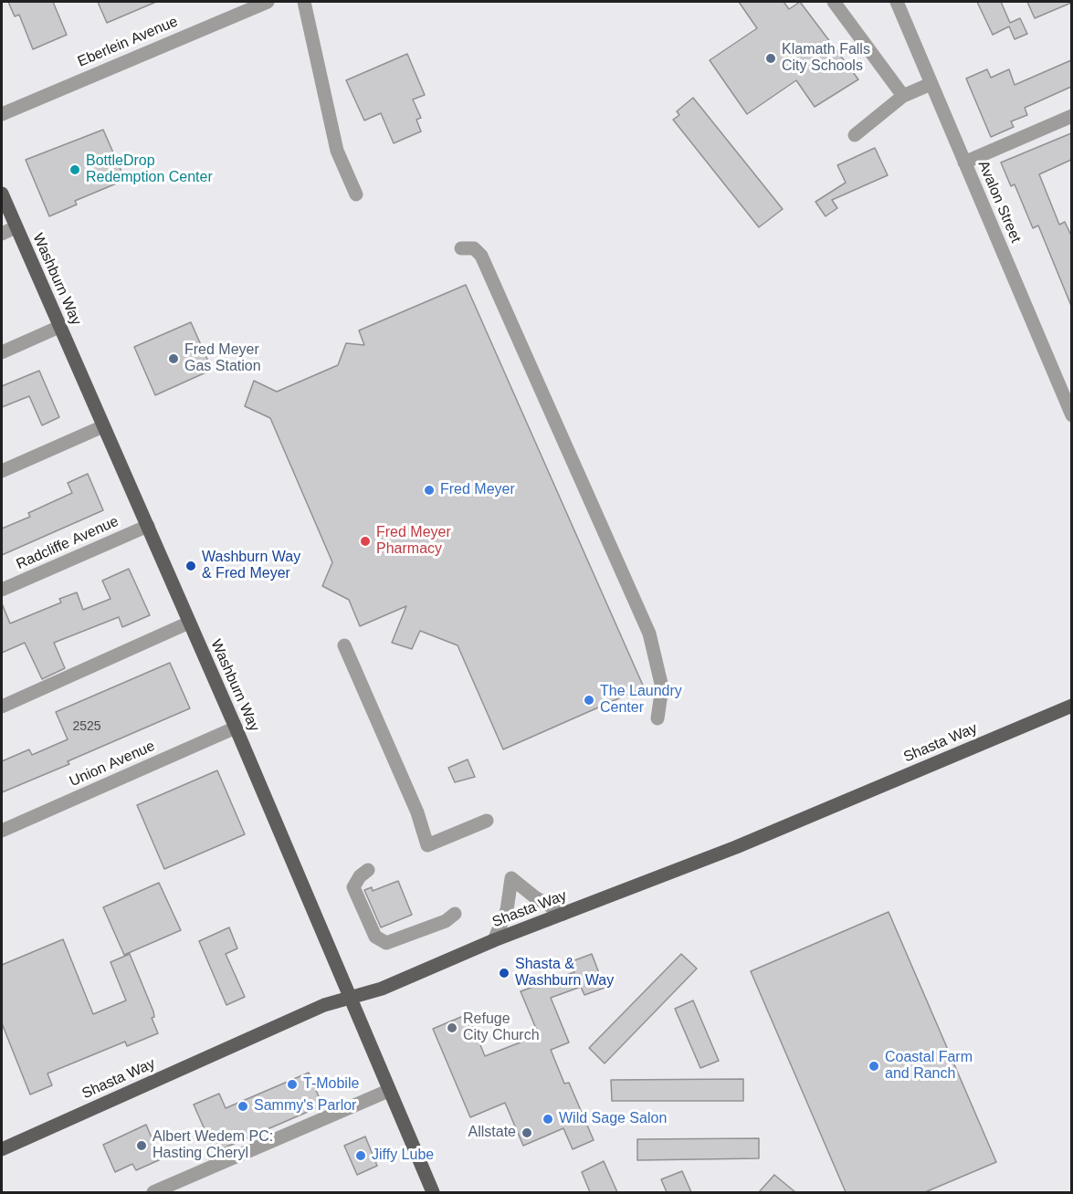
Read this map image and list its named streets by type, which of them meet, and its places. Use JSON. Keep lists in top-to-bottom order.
{
  "streets": {
    "main road": ["Washburn Way", "Shasta Way"],
    "street": [
      "Eberlein Avenue",
      "Avalon Street",
      "Radcliffe Avenue",
      "Union Avenue"
    ]
  },
  "crossings": [
    ["Washburn Way", "Radcliffe Avenue"],
    ["Washburn Way", "Shasta Way"],
    ["Washburn Way", "Union Avenue"]
  ],
  "places": [
    "Klamath Falls City Schools",
    "BottleDrop Redemption Center",
    "Fred Meyer Gas Station",
    "Fred Meyer",
    "Fred Meyer Pharmacy",
    "Washburn Way & Fred Meyer",
    "The Laundry Center",
    "Shasta & Washburn Way",
    "Refuge City Church",
    "Coastal Farm and Ranch",
    "T-Mobile",
    "Sammy's Parlor",
    "Wild Sage Salon",
    "Allstate",
    "Albert Wedem PC: Hasting Cheryl",
    "Jiffy Lube"
  ],
  "house_numbers": ["2525"]
}
